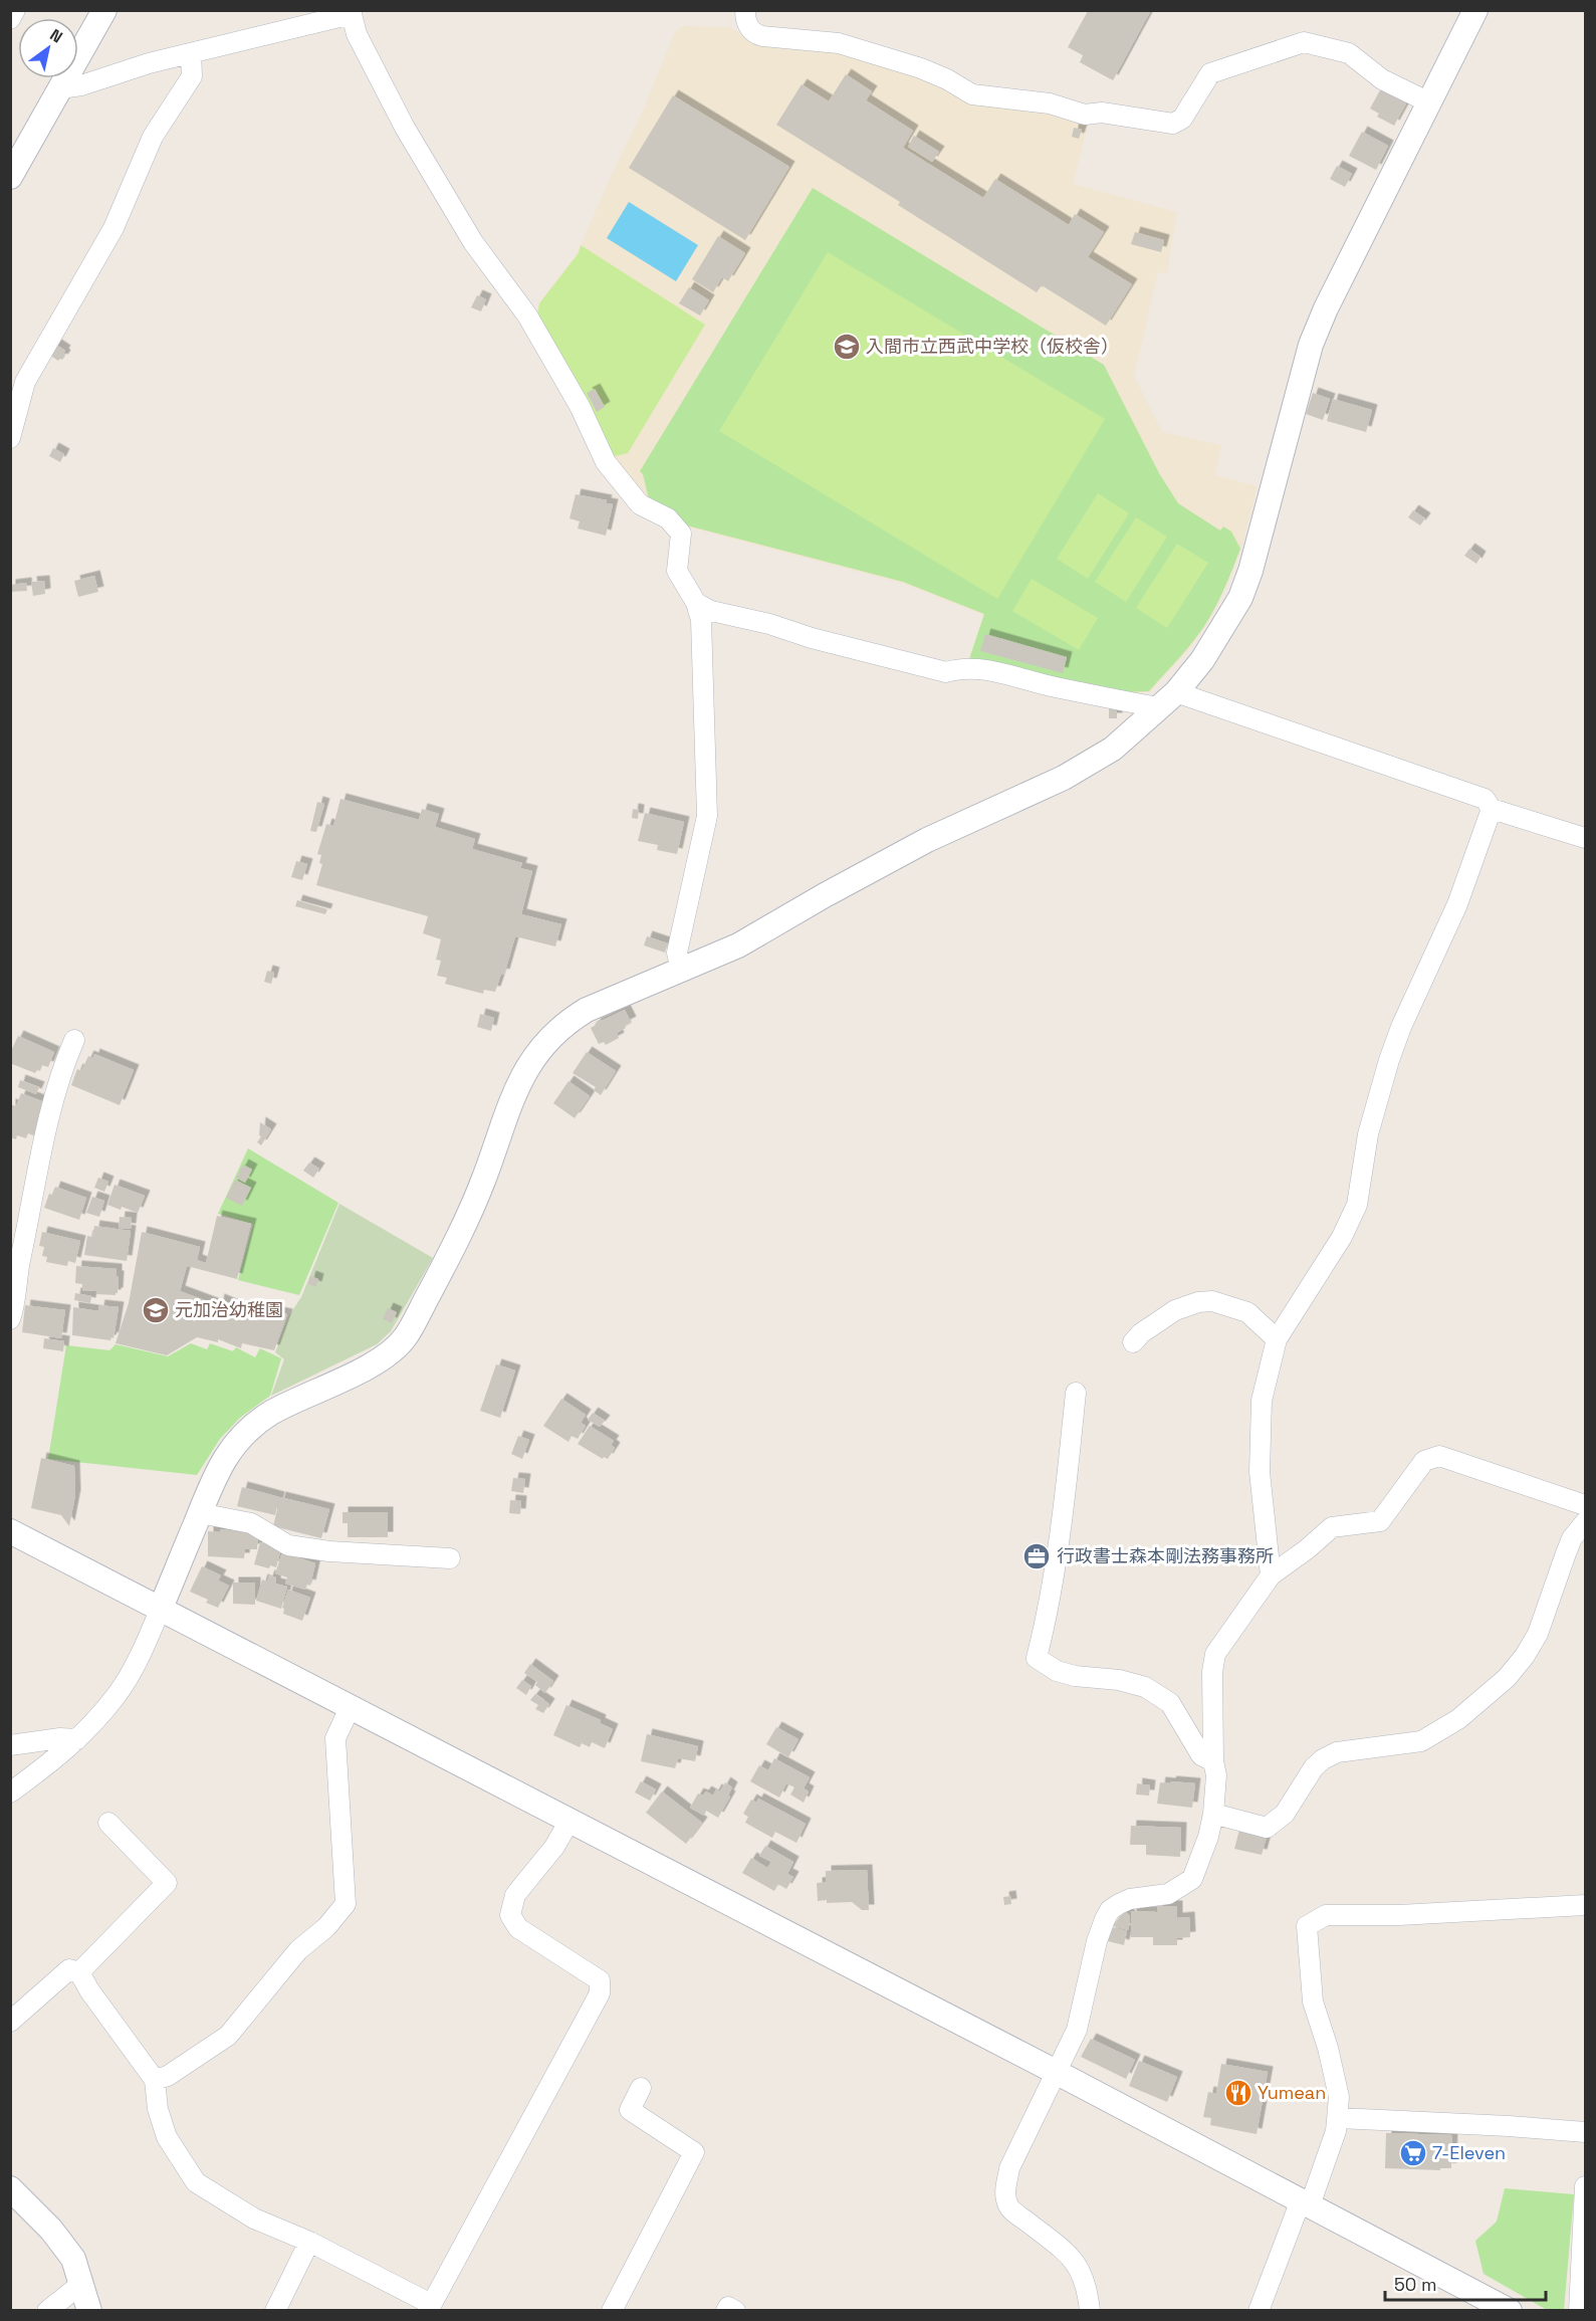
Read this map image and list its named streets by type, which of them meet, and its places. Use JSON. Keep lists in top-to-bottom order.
{
  "places": {
    "school or university": ["入間市立西武中学校（仮校舎）", "元加治幼稚園"],
    "office": ["行政書士森本剛法務事務所"],
    "restaurant": ["Yumean"],
    "supermarket": ["7-Eleven"]
  },
  "scale_bar": "50 m",
  "north": "top right"
}
